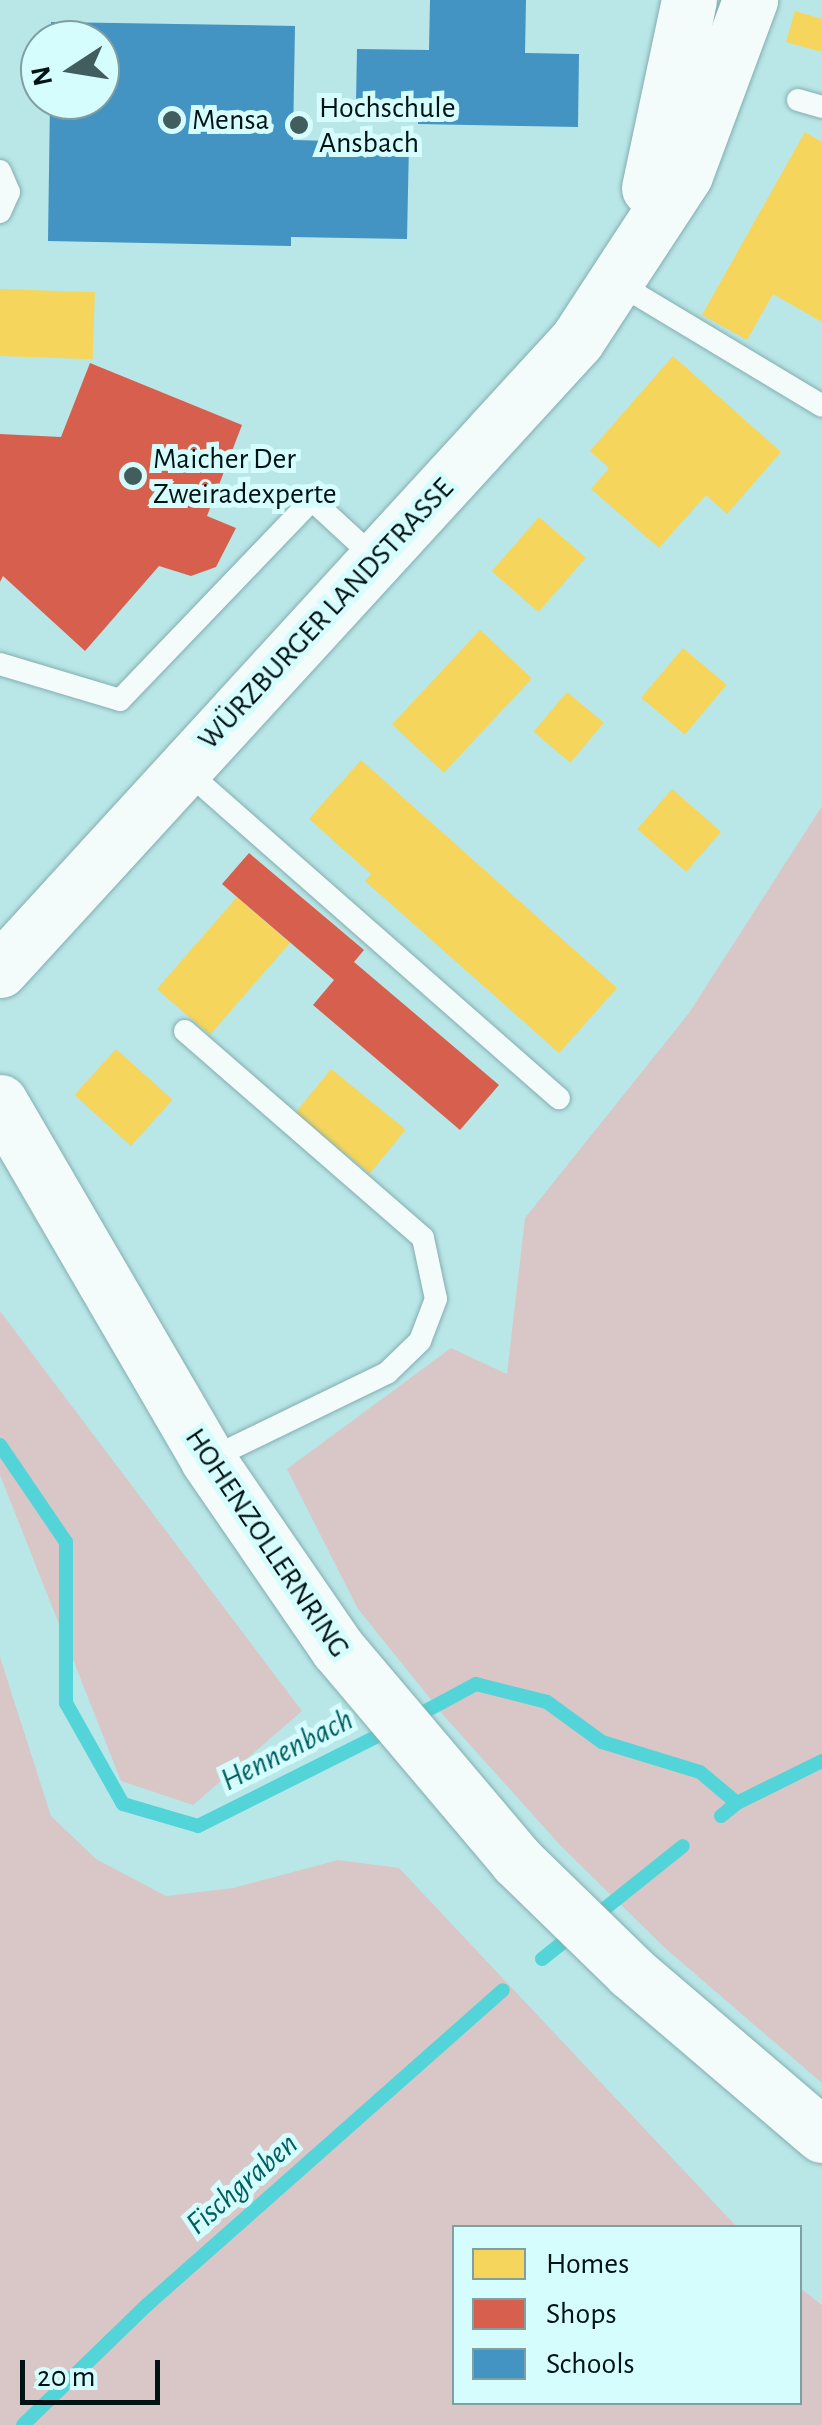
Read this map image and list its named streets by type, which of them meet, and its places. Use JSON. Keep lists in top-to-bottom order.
{
  "streets": {
    "main road": ["WÜRZBURGER LANDSTRASSE", "HOHENZOLLERNRING"]
  },
  "water": ["Hennenbach", "Fischgraben"],
  "places": ["Mensa", "Hochschule Ansbach", "Maicher Der Zweiradexperte"],
  "legend": ["Homes", "Shops", "Schools"],
  "scale_bar": "20 m",
  "north": "left"
}
